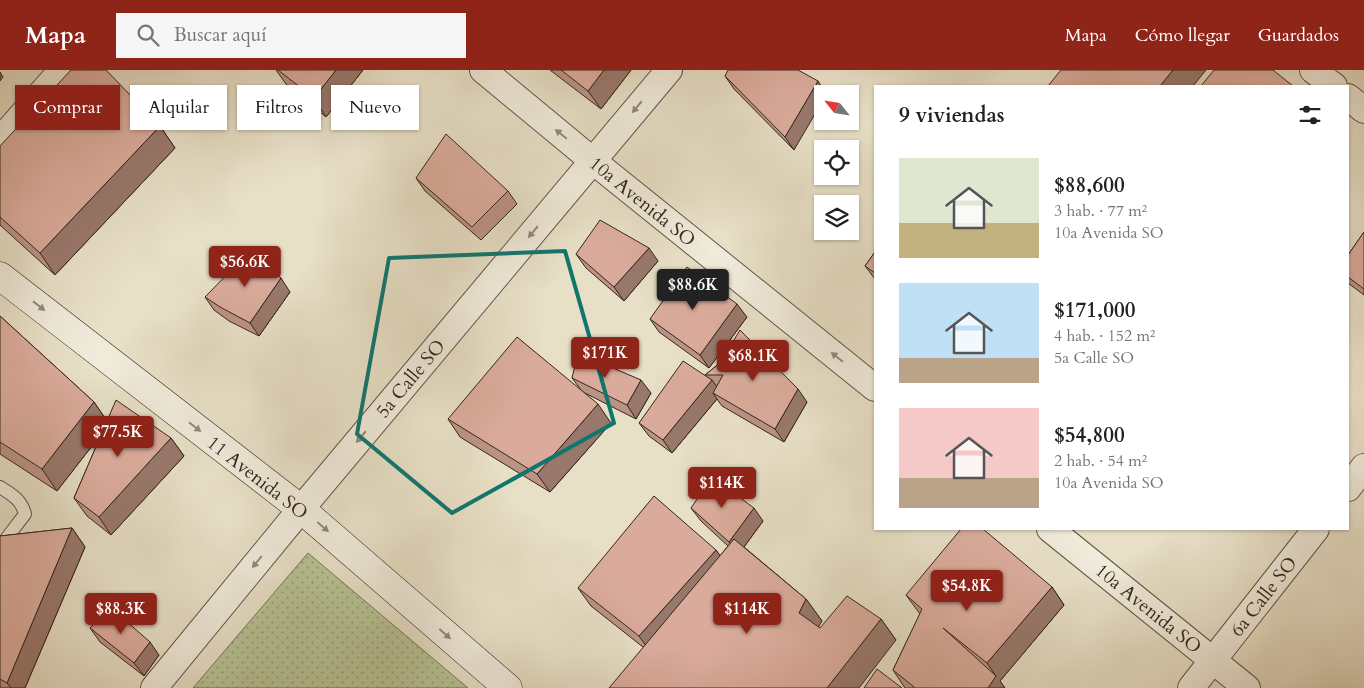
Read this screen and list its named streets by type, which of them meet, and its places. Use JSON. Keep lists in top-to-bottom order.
{
  "streets": {
    "street": [
      "10a Avenida SO",
      "5a Calle SO",
      "11 Avenida SO",
      "6a Calle SO"
    ]
  },
  "crossings": [
    ["10a Avenida SO", "5a Calle SO"],
    ["10a Avenida SO", "6a Calle SO"],
    ["5a Calle SO", "11 Avenida SO"]
  ],
  "one_way": ["10a Avenida SO", "5a Calle SO", "11 Avenida SO"],
  "north": "top left",
  "page": {
    "header": "Mapa",
    "search": "Buscar aquí",
    "nav": ["Mapa", "Cómo llegar", "Guardados"],
    "chip": [
      "Comprar",
      "Alquilar",
      "Filtros",
      "Nuevo"
    ],
    "heading": "9 viviendas",
    "list": [
      {
        "name": "$88,600",
        "note": "3 hab. · 77 m² · 10a Avenida SO"
      },
      {
        "name": "$171,000",
        "note": "4 hab. · 152 m² · 5a Calle SO"
      },
      {
        "name": "$54,800",
        "note": "2 hab. · 54 m² · 10a Avenida SO"
      }
    ],
    "price": [
      "$56.6K",
      "$88.6K",
      "$171K",
      "$68.1K",
      "$77.5K",
      "$114K",
      "$54.8K",
      "$88.3K",
      "$114K"
    ]
  }
}
